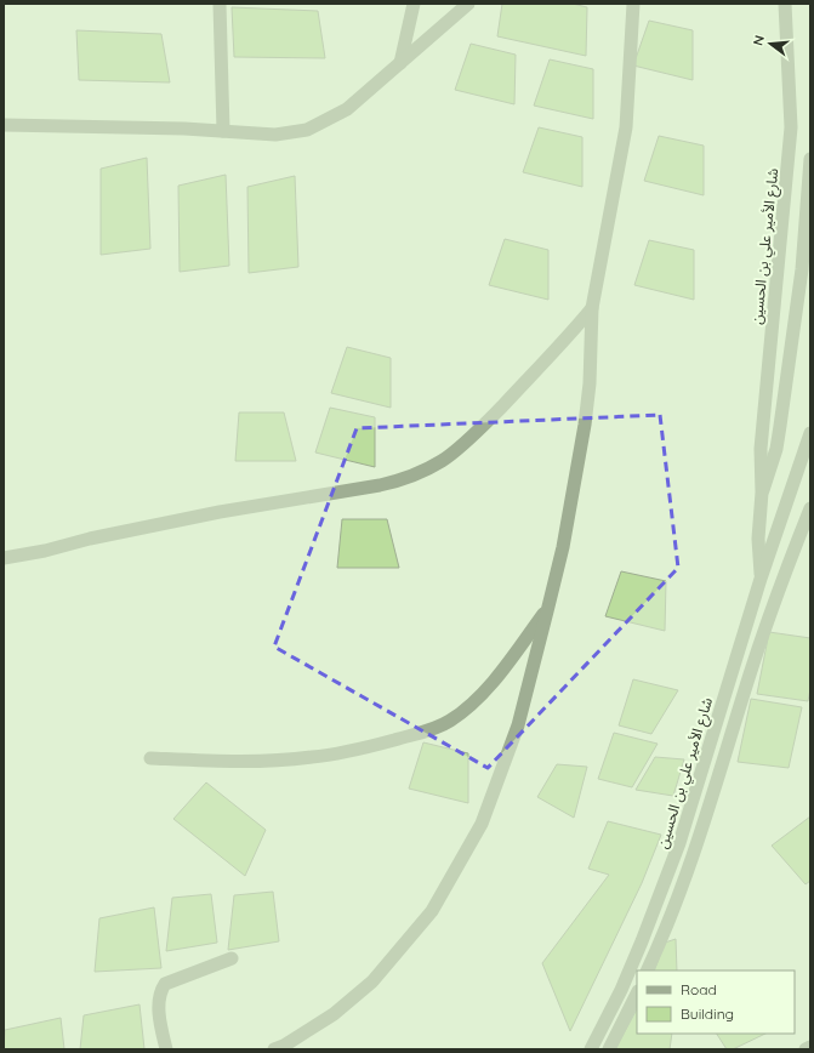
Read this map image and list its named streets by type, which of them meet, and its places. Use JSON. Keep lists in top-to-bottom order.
{
  "streets": {
    "street": ["شارع الأمير علي بن الحسين"]
  },
  "legend": ["Road", "Building"],
  "north": "left"
}
